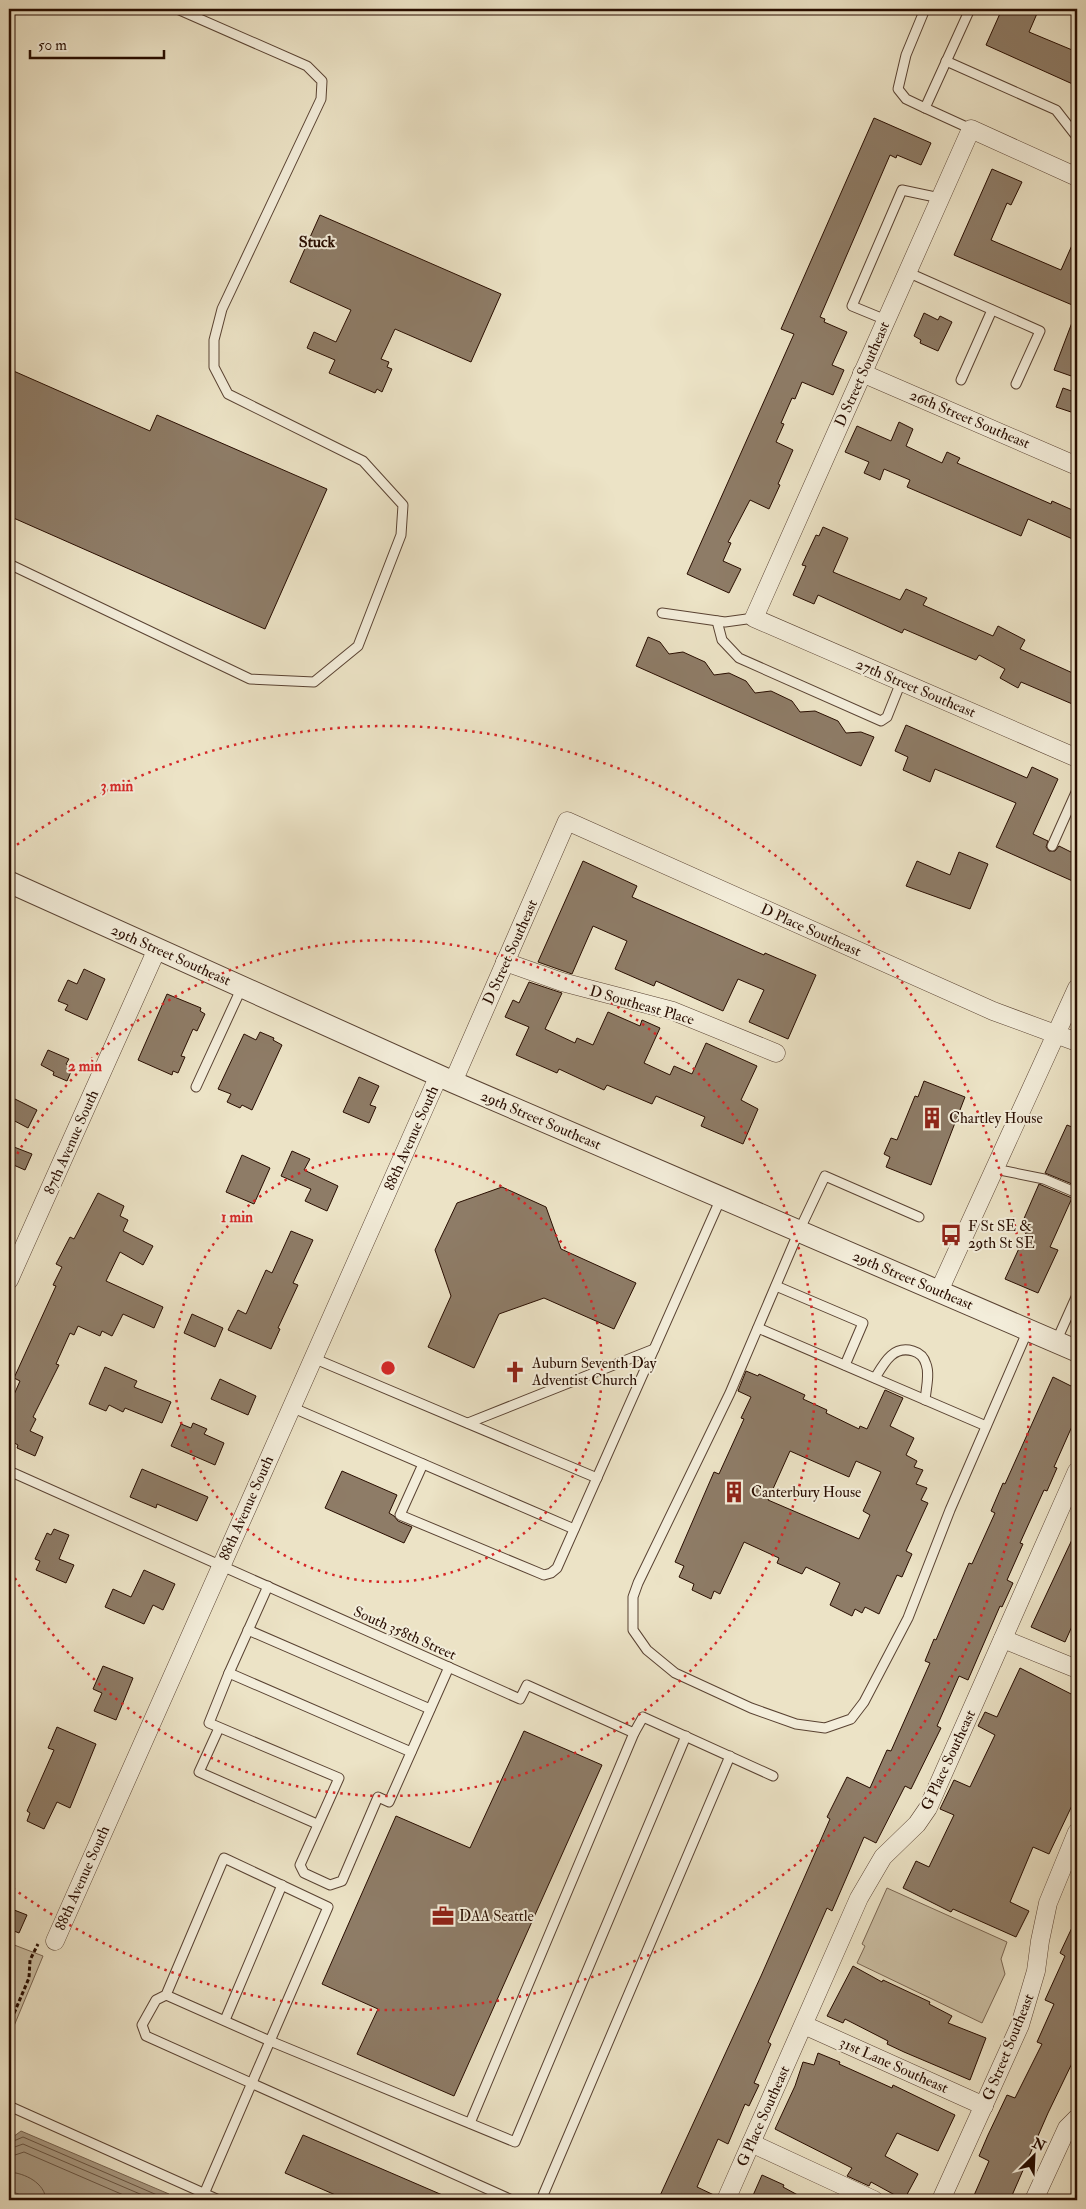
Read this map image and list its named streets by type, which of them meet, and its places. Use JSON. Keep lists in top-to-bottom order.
{
  "streets": {
    "street": [
      "D Street Southeast",
      "26th Street Southeast",
      "27th Street Southeast",
      "D Place Southeast",
      "29th Street Southeast",
      "D Southeast Place",
      "88th Avenue South",
      "87th Avenue South",
      "G Place Southeast",
      "G Street Southeast",
      "31st Lane Southeast"
    ],
    "lane": ["South 358th Street"]
  },
  "crossings": [
    ["D Street Southeast", "26th Street Southeast"],
    ["D Street Southeast", "27th Street Southeast"],
    ["D Street Southeast", "D Place Southeast"],
    ["D Street Southeast", "29th Street Southeast"],
    ["D Street Southeast", "D Southeast Place"],
    ["D Street Southeast", "88th Avenue South"],
    ["29th Street Southeast", "88th Avenue South"],
    ["29th Street Southeast", "87th Avenue South"],
    ["88th Avenue South", "South 358th Street"],
    ["G Place Southeast", "31st Lane Southeast"],
    ["G Street Southeast", "31st Lane Southeast"]
  ],
  "districts": ["Stuck"],
  "places": {
    "building": ["Chartley House", "Canterbury House"],
    "bus stop": ["F St SE & 29th St SE"],
    "church": ["Auburn Seventh Day Adventist Church"],
    "office": ["DAA Seattle"]
  },
  "scale_bar": "50 m",
  "north": "top right",
  "rings": ["3 min", "2 min", "1 min"]
}
